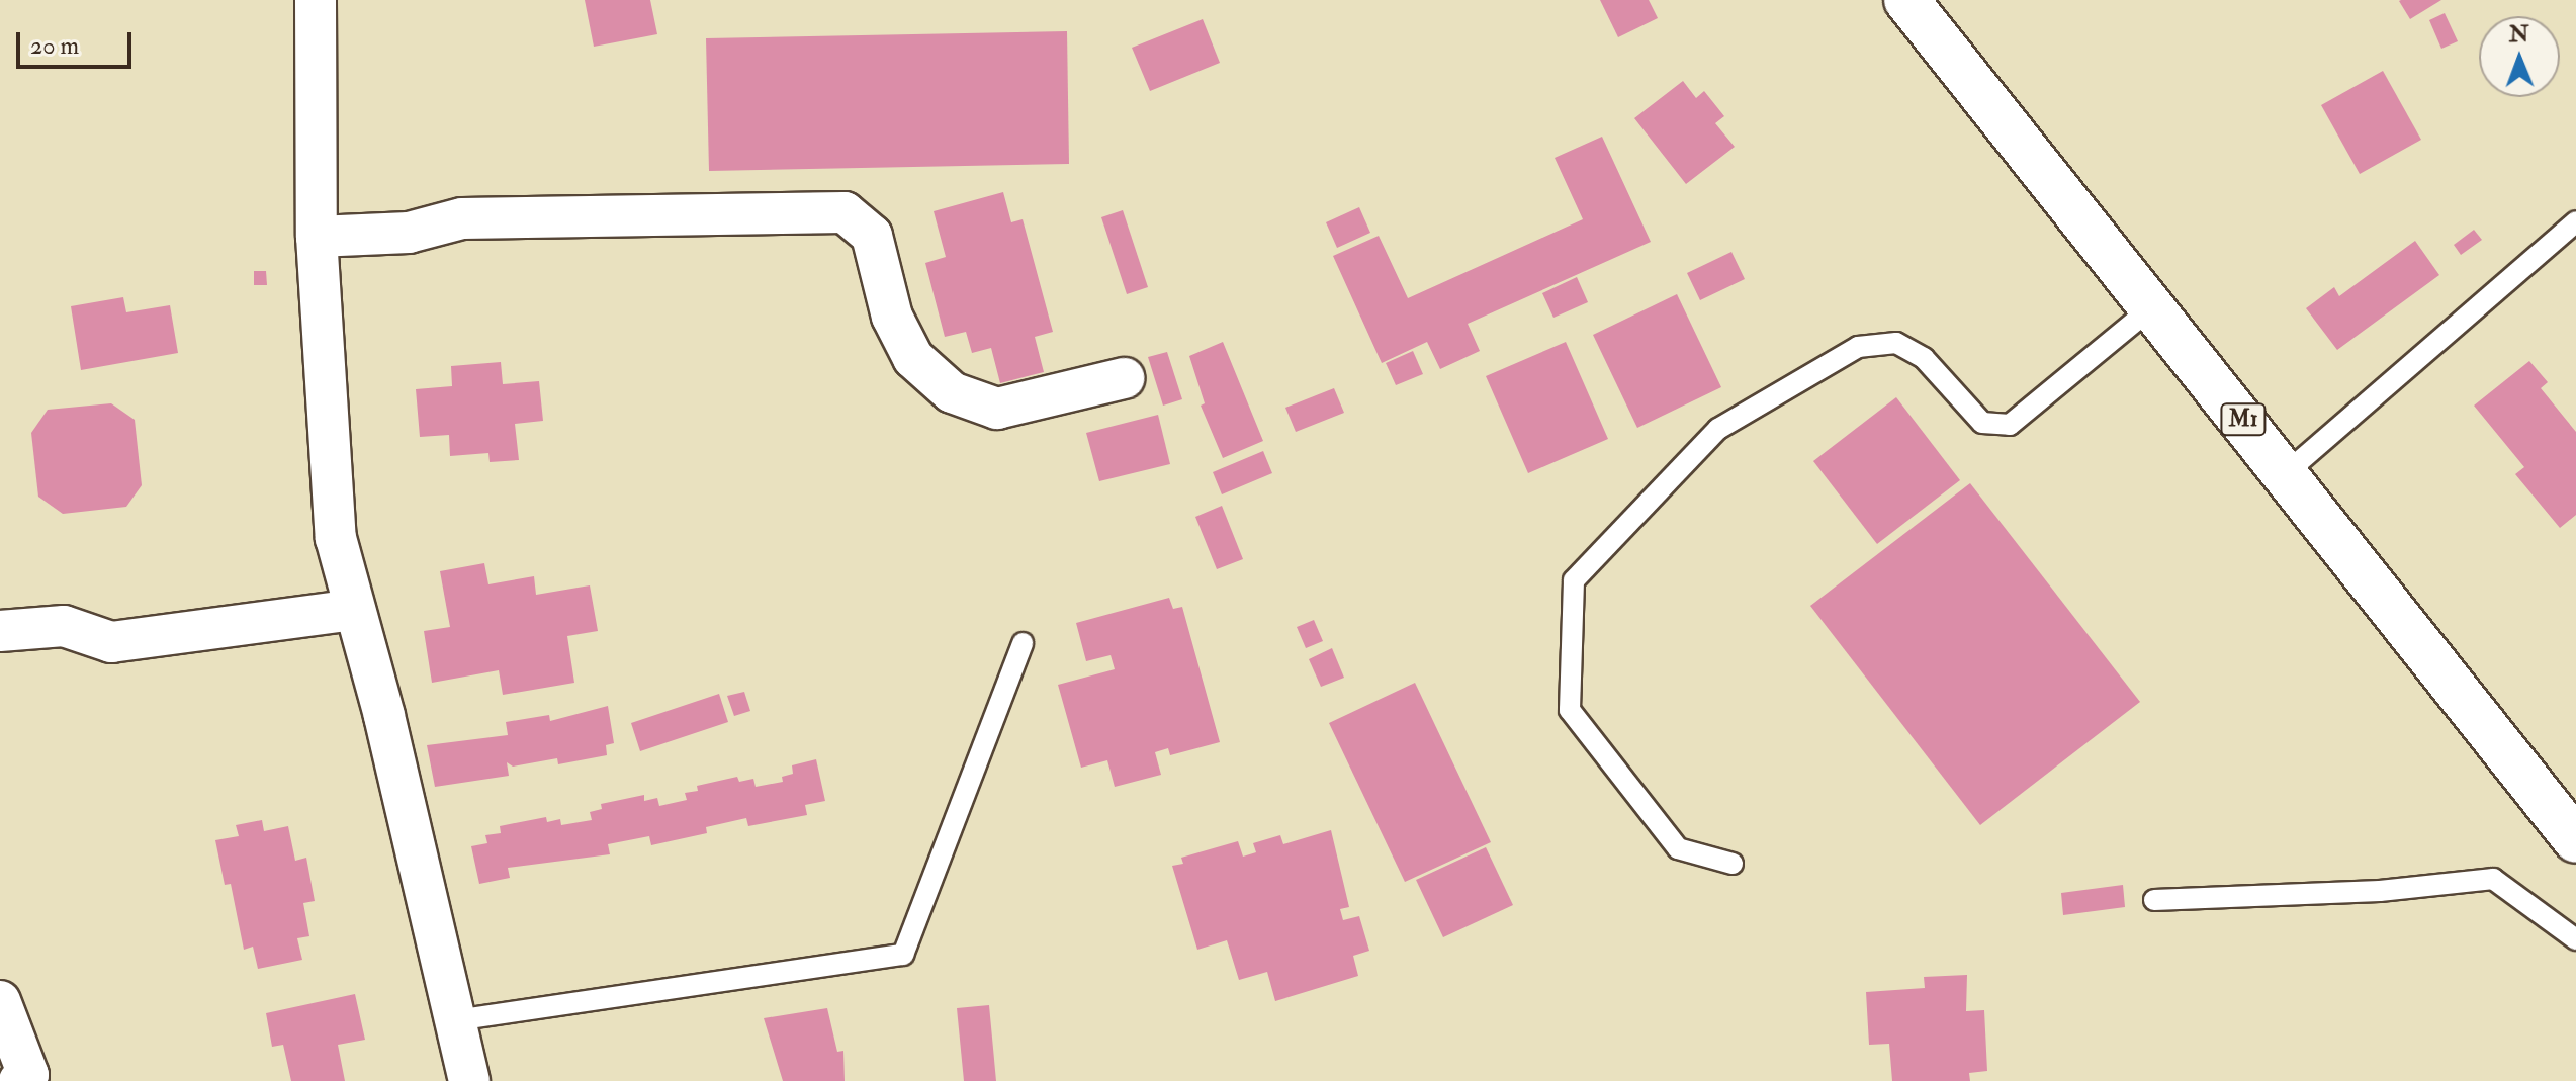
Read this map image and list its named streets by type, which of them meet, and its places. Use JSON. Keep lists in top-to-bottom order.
{
  "streets": {
    "highway": ["M1"]
  },
  "scale_bar": "20 m",
  "north": "top"
}
